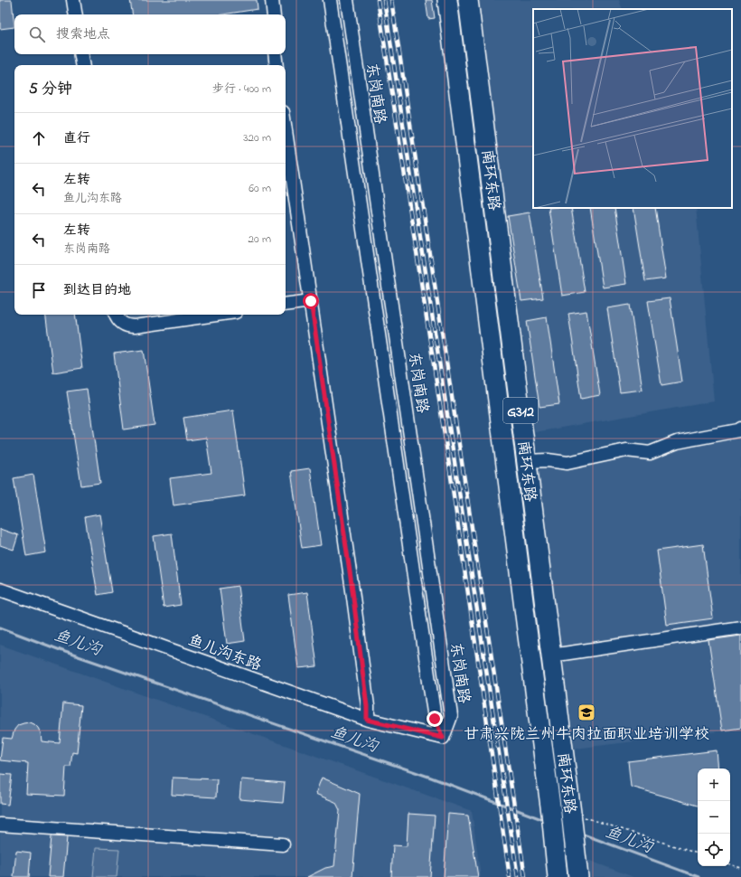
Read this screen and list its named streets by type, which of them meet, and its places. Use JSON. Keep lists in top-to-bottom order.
{
  "streets": {
    "highway": ["南环东路", "G312"],
    "street": ["东岗南路", "鱼儿沟东路"]
  },
  "crossings": [
    ["东岗南路", "鱼儿沟东路"]
  ],
  "water": ["鱼儿沟"],
  "places": {
    "school or university": ["甘肃兴陇兰州牛肉拉面职业培训学校"]
  },
  "page": {
    "search": "搜索地点",
    "heading": ["5 分钟", "步行 · 400 m"],
    "list": [
      ["直行", "320 m"],
      ["左转", "鱼儿沟东路", "60 m"],
      ["左转", "东岗南路", "20 m"],
      "到达目的地"
    ],
    "map_buttons": ["+", "−"]
  }
}
